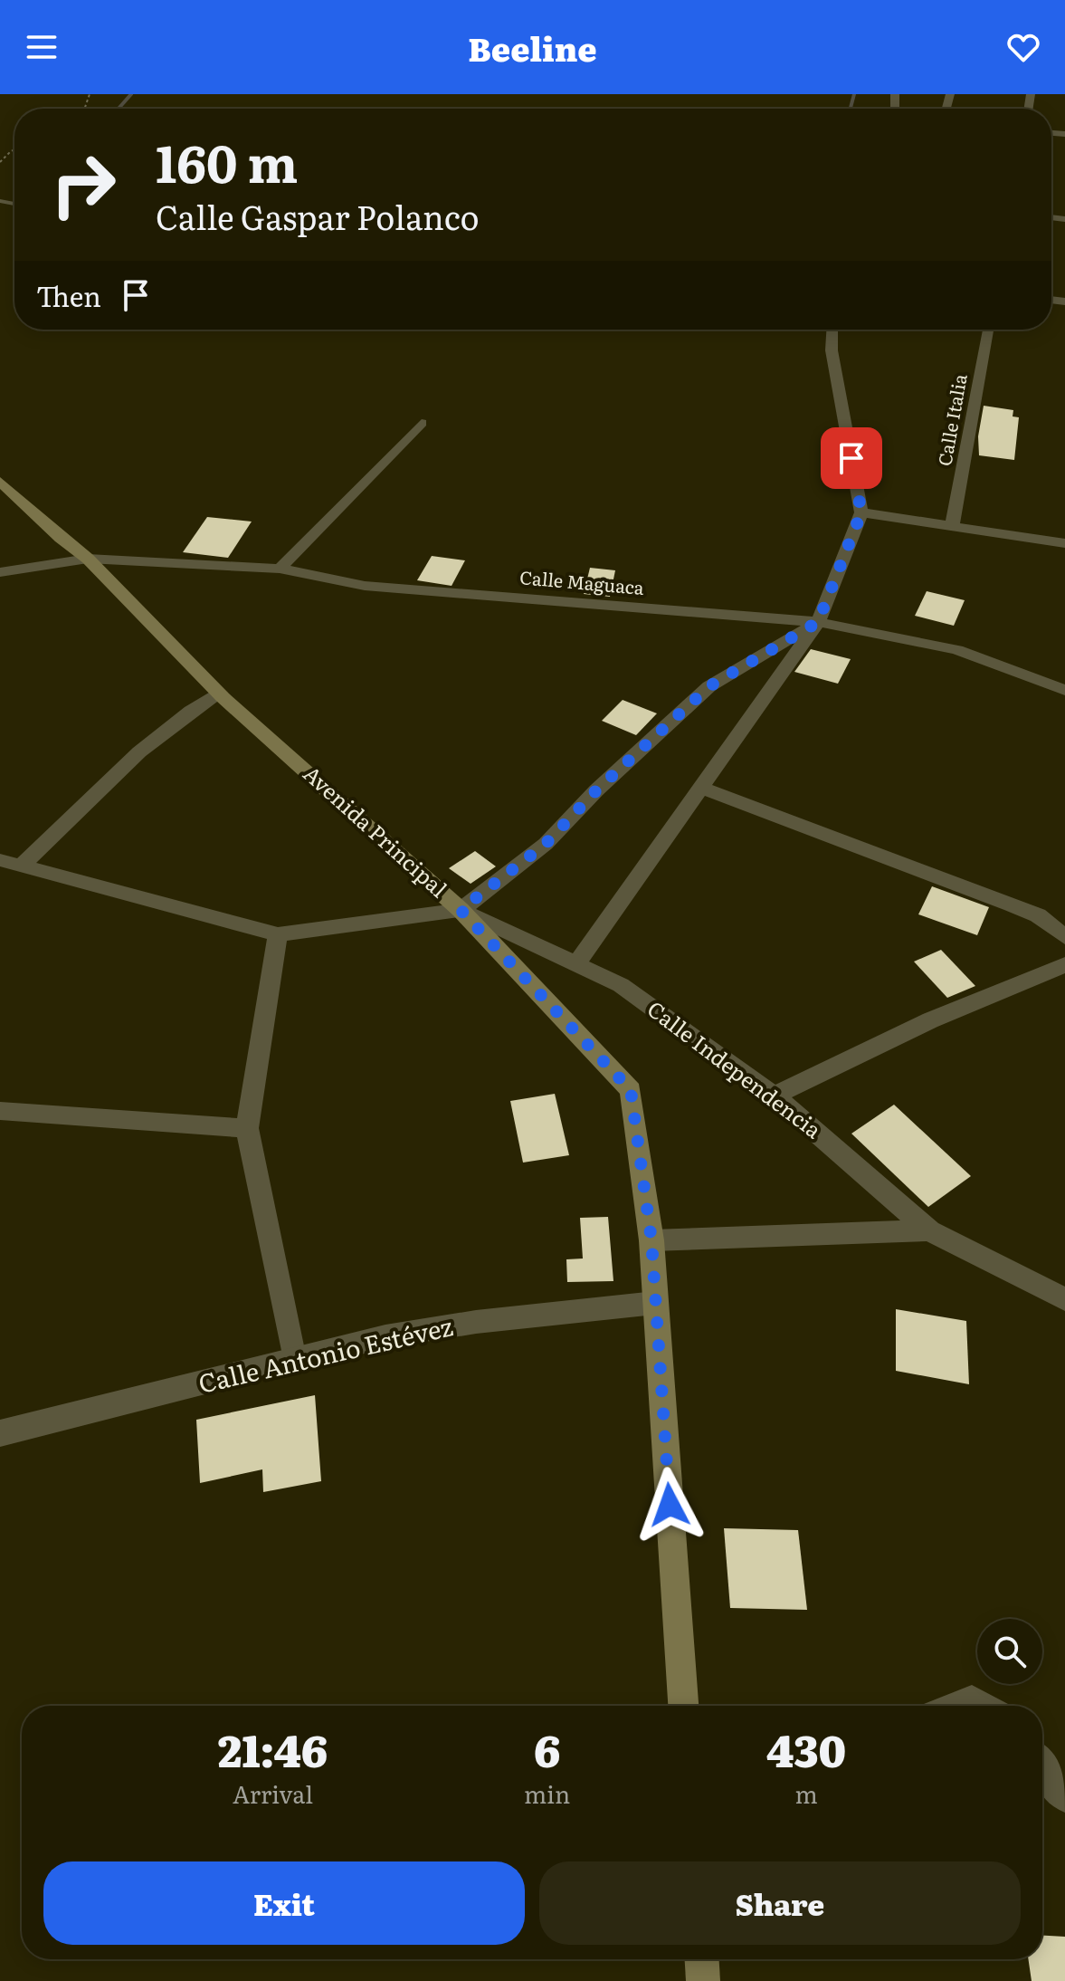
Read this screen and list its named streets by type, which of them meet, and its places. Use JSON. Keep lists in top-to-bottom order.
{
  "streets": {
    "main road": ["Avenida Principal"],
    "street": [
      "Calle Italia",
      "Calle Maguaca",
      "Calle Independencia",
      "Calle Antonio Estévez"
    ]
  },
  "crossings": [
    ["Calle Maguaca", "Avenida Principal"],
    ["Avenida Principal", "Calle Independencia"],
    ["Avenida Principal", "Calle Antonio Estévez"]
  ],
  "page": {
    "header": "Beeline",
    "turn": ["160 m", "Calle Gaspar Polanco"],
    "then": "Then",
    "eta": [
      "21:46",
      "Arrival",
      "6",
      "min",
      "430",
      "m"
    ],
    "buttons": ["Exit", "Share"]
  }
}
